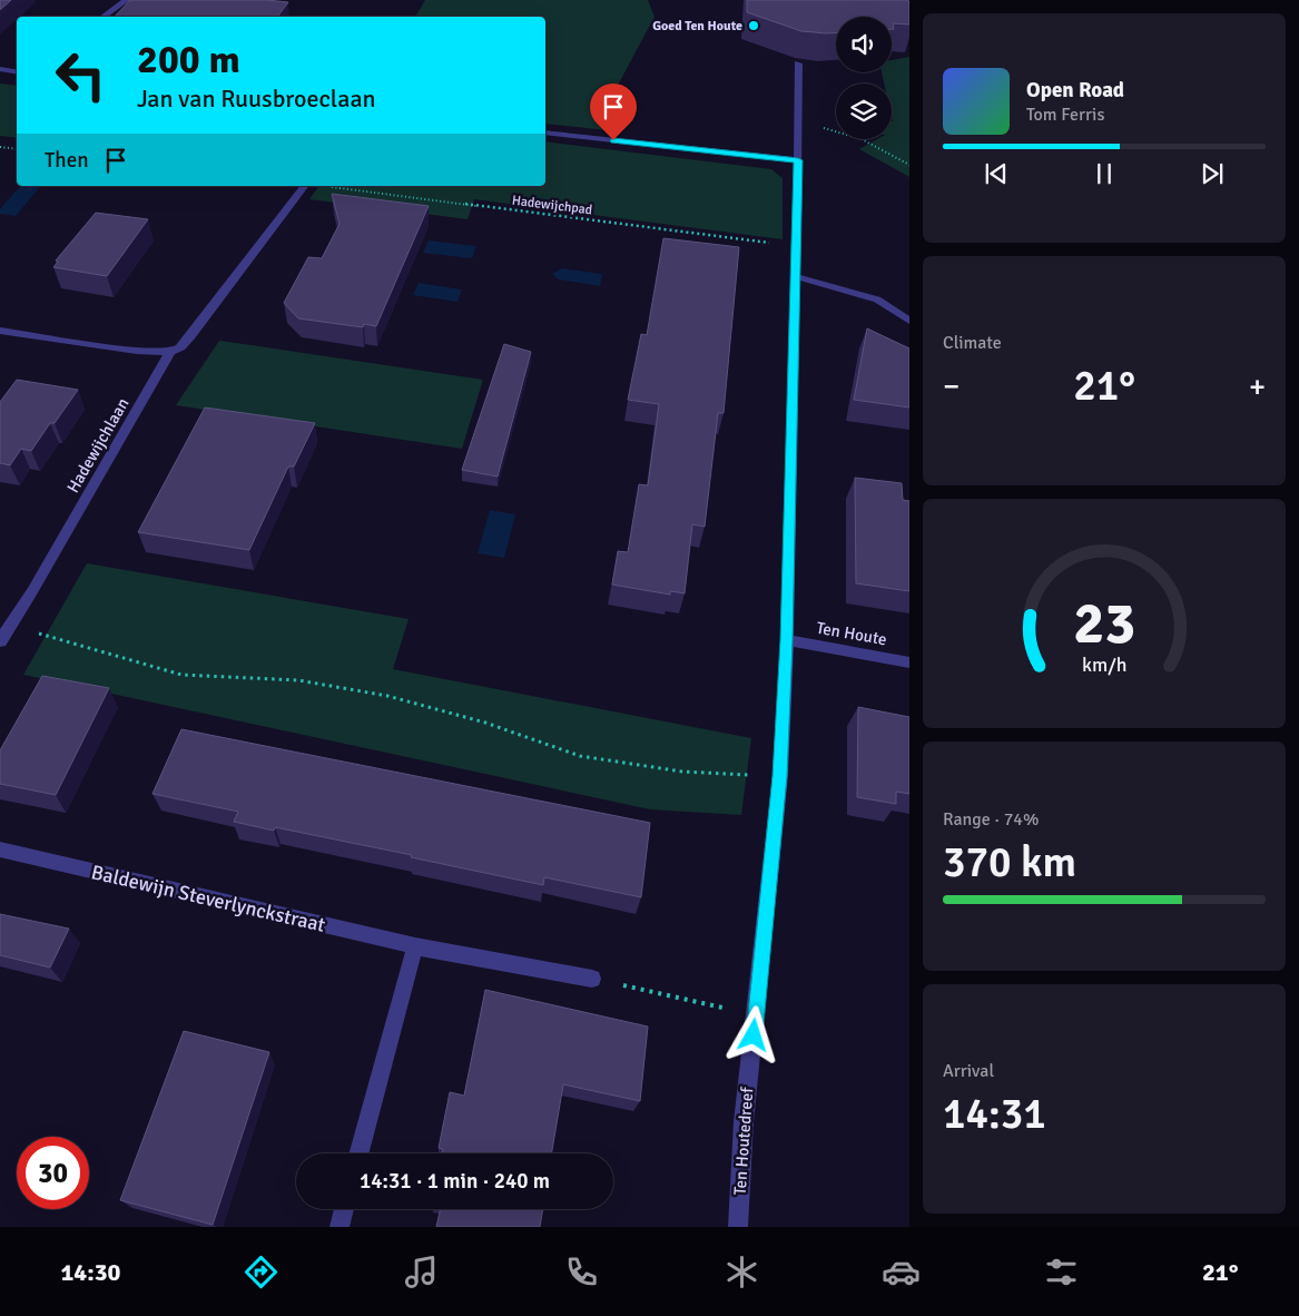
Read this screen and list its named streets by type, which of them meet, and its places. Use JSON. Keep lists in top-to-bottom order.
{
  "streets": {
    "street": [
      "Hadewijchlaan",
      "Ten Houte",
      "Baldewijn Steverlynckstraat",
      "Ten Houtedreef"
    ],
    "path": ["Hadewijchpad"]
  },
  "crossings": [
    ["Hadewijchpad", "Ten Houtedreef"],
    ["Ten Houte", "Ten Houtedreef"]
  ],
  "places": ["Goed Ten Houte"],
  "page": {
    "turn": ["200 m", "Jan van Ruusbroeclaan"],
    "song": ["Open Road", "Tom Ferris"],
    "then": "Then",
    "tile": [
      "Climate",
      ["Range · 74%", "370 km"],
      ["Arrival", "14:31"]
    ],
    "heat": ["−", "21°", "+"],
    "limit": "30",
    "trip": "14:31 · 1 min · 240 m",
    "tabs": ["14:30", "21°"],
    "gauge": ["23", "km/h"]
  }
}
